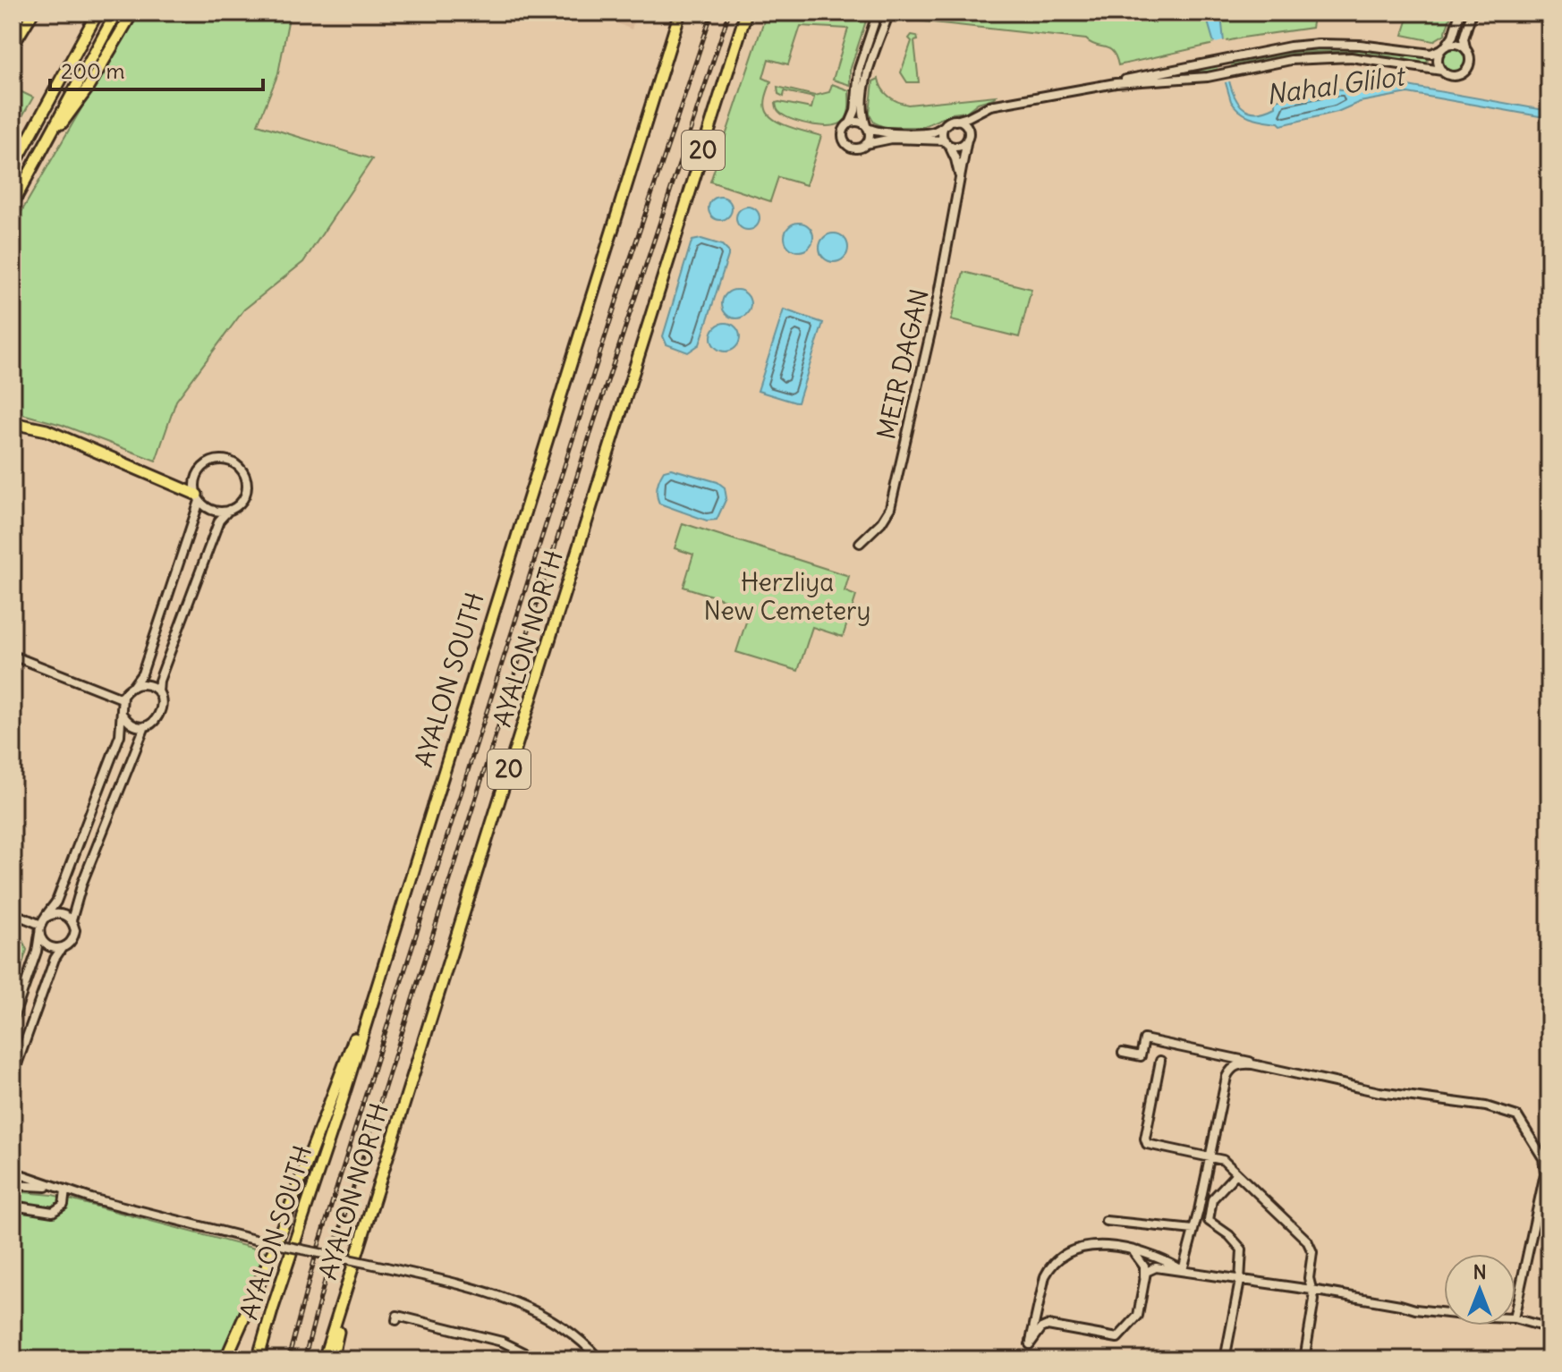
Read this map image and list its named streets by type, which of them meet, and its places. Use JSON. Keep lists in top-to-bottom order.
{
  "streets": {
    "highway": ["20", "AYALON NORTH", "AYALON SOUTH"],
    "street": ["MEIR DAGAN"]
  },
  "water": ["Nahal Glilot"],
  "parks": ["Herzliya New Cemetery"],
  "scale_bar": "200 m",
  "north": "top"
}
